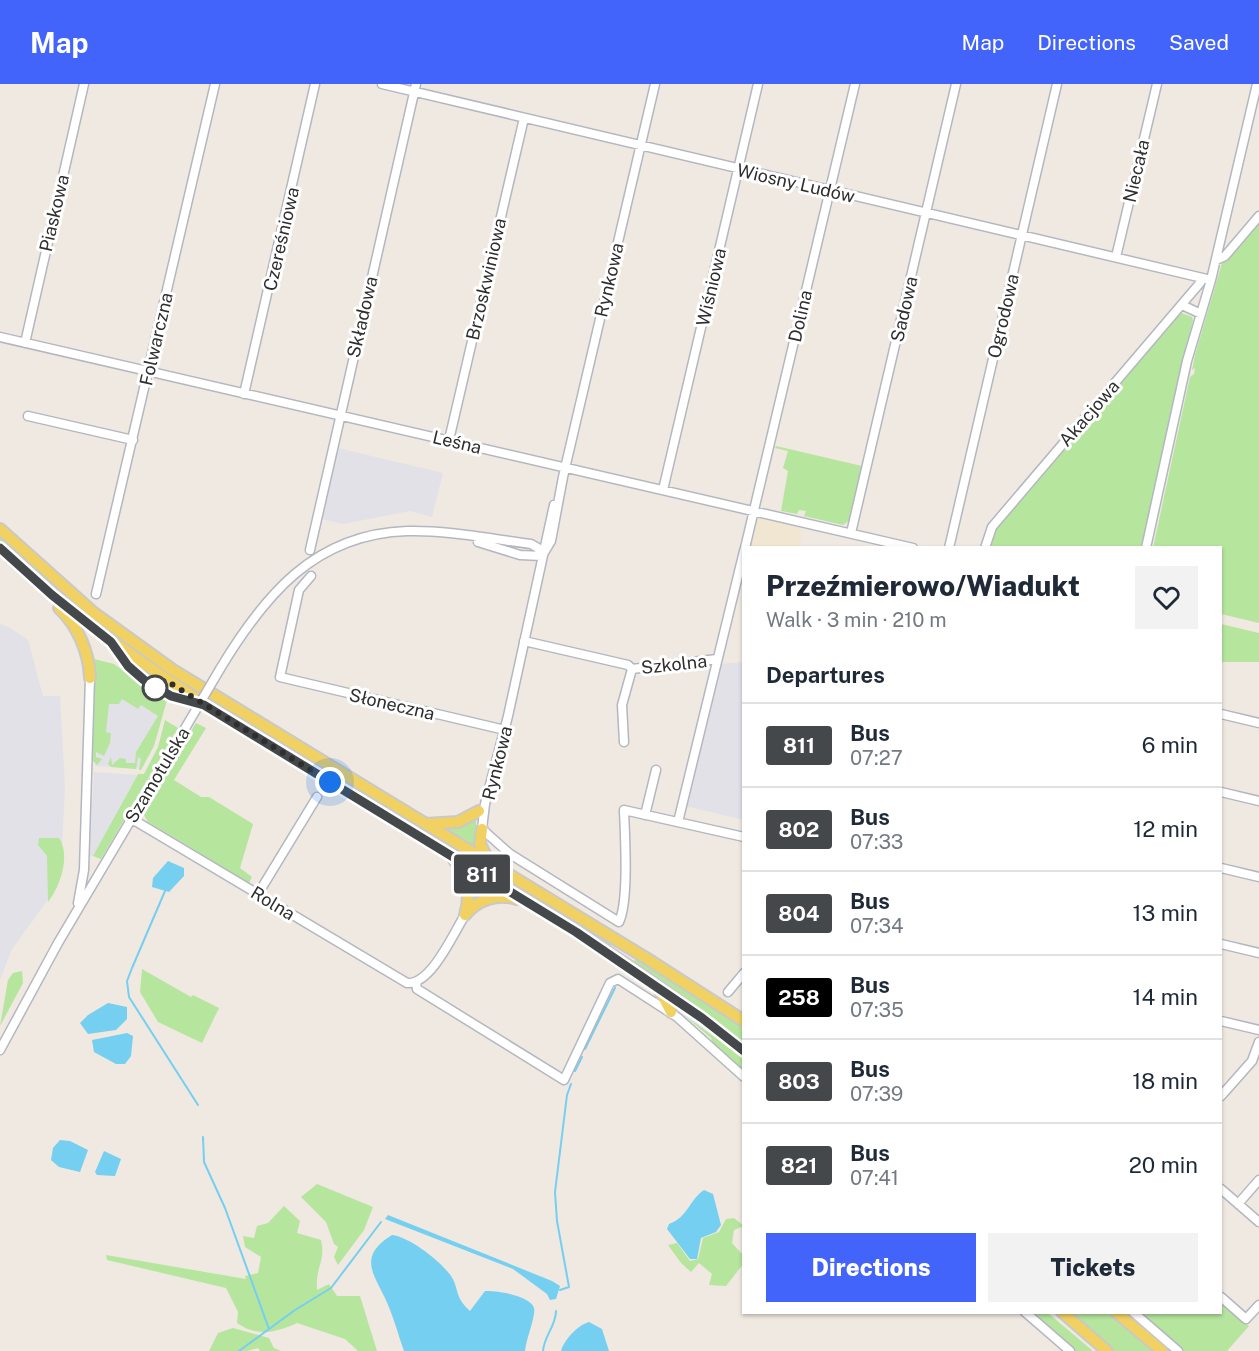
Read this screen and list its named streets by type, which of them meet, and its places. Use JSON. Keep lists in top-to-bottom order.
{
  "streets": {
    "street": [
      "Niecała",
      "Wiosny Ludów",
      "Piaskowa",
      "Czereśniowa",
      "Brzoskwiniowa",
      "Rynkowa",
      "Wiśniowa",
      "Sadowa",
      "Dolina",
      "Ogrodowa",
      "Składowa",
      "Folwarczna",
      "Akacjowa",
      "Leśna",
      "Szkolna",
      "Słoneczna",
      "Szamotulska",
      "Rolna"
    ]
  },
  "crossings": [
    ["Niecała", "Wiosny Ludów"],
    ["Wiosny Ludów", "Brzoskwiniowa"],
    ["Wiosny Ludów", "Rynkowa"],
    ["Wiosny Ludów", "Wiśniowa"],
    ["Wiosny Ludów", "Sadowa"],
    ["Wiosny Ludów", "Dolina"],
    ["Wiosny Ludów", "Ogrodowa"],
    ["Wiosny Ludów", "Składowa"],
    ["Piaskowa", "Leśna"],
    ["Czereśniowa", "Leśna"],
    ["Brzoskwiniowa", "Leśna"],
    ["Rynkowa", "Leśna"],
    ["Rynkowa", "Słoneczna"],
    ["Rynkowa", "Szamotulska"],
    ["Wiśniowa", "Leśna"],
    ["Sadowa", "Leśna"],
    ["Dolina", "Leśna"],
    ["Dolina", "Szkolna"],
    ["Składowa", "Leśna"],
    ["Folwarczna", "Leśna"],
    ["Szamotulska", "Rolna"]
  ],
  "lines": ["bus line 811"],
  "page": {
    "header": "Map",
    "nav": ["Map", "Directions", "Saved"],
    "on_map": "811",
    "heading": [
      ["Przeźmierowo/Wiadukt", "Walk · 3 min · 210 m"],
      "Departures"
    ],
    "list": [
      {
        "mark": "811",
        "name": "Bus",
        "note": "07:27",
        "value": "6 min"
      },
      {
        "mark": "802",
        "name": "Bus",
        "note": "07:33",
        "value": "12 min"
      },
      {
        "mark": "804",
        "name": "Bus",
        "note": "07:34",
        "value": "13 min"
      },
      {
        "mark": "258",
        "name": "Bus",
        "note": "07:35",
        "value": "14 min"
      },
      {
        "mark": "803",
        "name": "Bus",
        "note": "07:39",
        "value": "18 min"
      },
      {
        "mark": "821",
        "name": "Bus",
        "note": "07:41",
        "value": "20 min"
      }
    ],
    "buttons": ["Directions", "Tickets"]
  }
}
